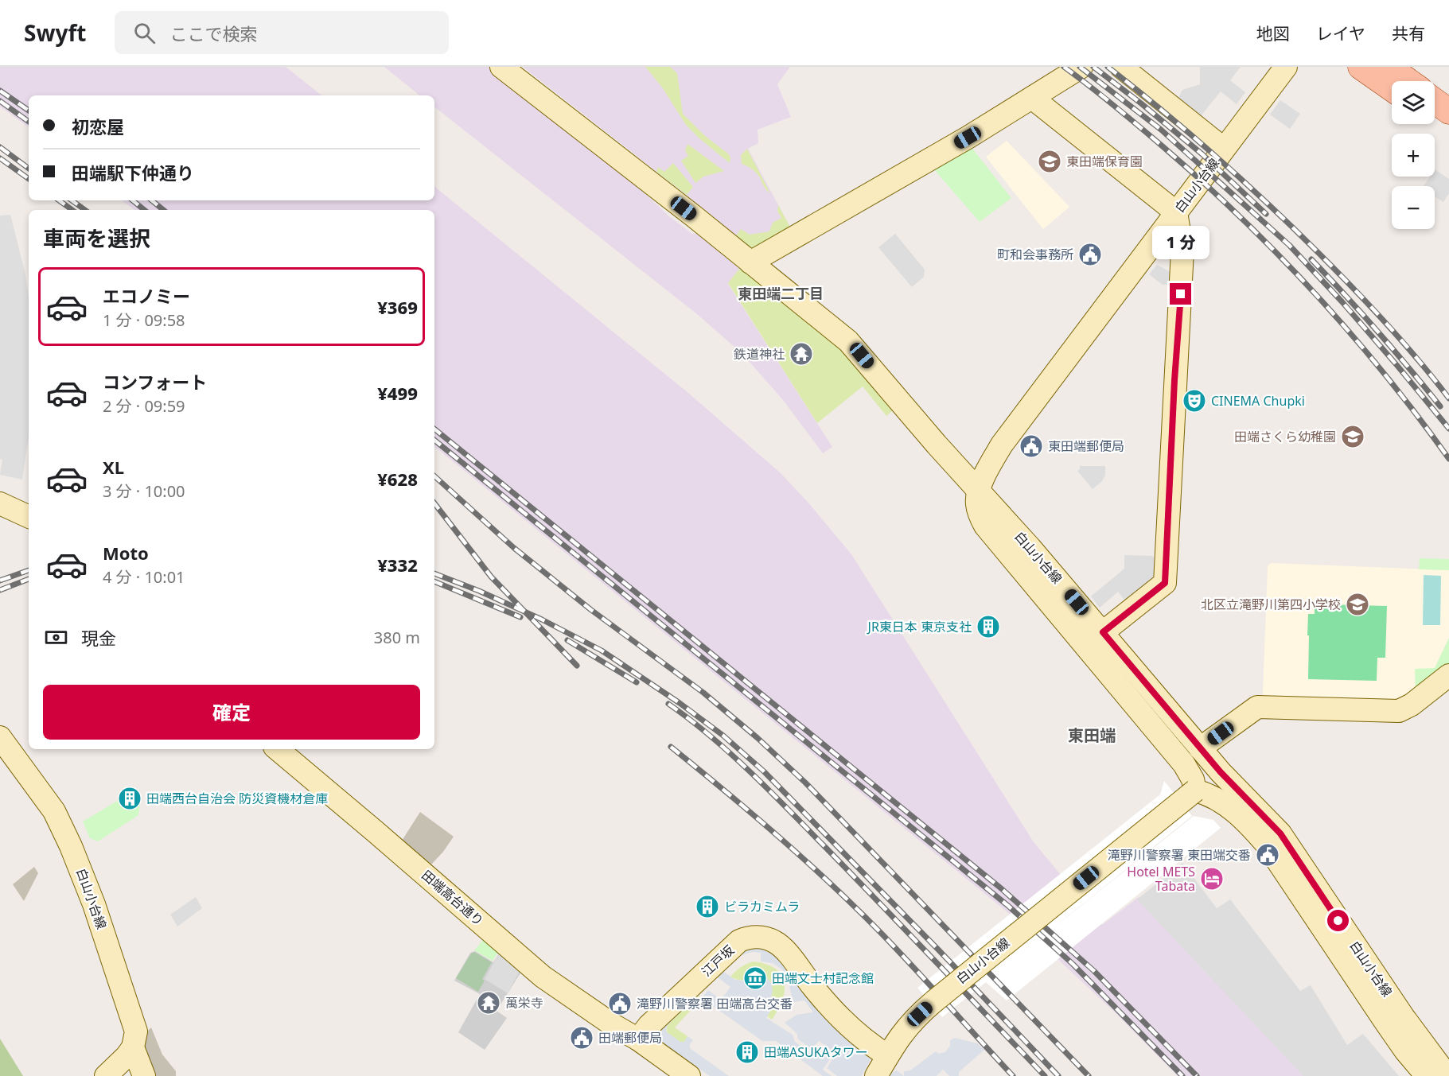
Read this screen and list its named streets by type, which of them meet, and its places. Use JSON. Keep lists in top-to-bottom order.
{
  "streets": {
    "street": ["白山小台線", "田端高台通り", "江戸坂"]
  },
  "crossings": [
    ["白山小台線", "江戸坂"],
    ["田端高台通り", "江戸坂"]
  ],
  "districts": ["東田端二丁目", "東田端"],
  "places": {
    "school or university": ["東田端保育園", "田端さくら幼稚園", "北区立滝野川第四小学校"],
    "public building": [
      "町和会事務所",
      "東田端郵便局",
      "滝野川警察署 東田端交番",
      "滝野川警察署 田端高台交番",
      "田端郵便局"
    ],
    "temple": ["鉄道神社", "萬栄寺"],
    "theatre": ["CINEMA Chupki"],
    "building": [
      "JR東日本 東京支社",
      "田端西台自治会 防災資機材倉庫",
      "ビラカミムラ",
      "田端ASUKAタワー"
    ],
    "hotel": ["Hotel METS Tabata"],
    "museum": ["田端文士村記念館"]
  },
  "page": {
    "header": "Swyft",
    "search": "ここで検索",
    "nav": ["地図", "レイヤ", "共有"],
    "map_buttons": ["+", "−"],
    "banner": ["初恋屋", "田端駅下仲通り"],
    "heading": "車両を選択",
    "bubble": "1 分",
    "list": [
      {
        "name": "エコノミー",
        "note": "1 分 · 09:58",
        "value": "¥369"
      },
      {
        "name": "コンフォート",
        "note": "2 分 · 09:59",
        "value": "¥499"
      },
      {
        "name": "XL",
        "note": "3 分 · 10:00",
        "value": "¥628"
      },
      {
        "name": "Moto",
        "note": "4 分 · 10:01",
        "value": "¥332"
      }
    ],
    "pay": ["現金", "380 m"],
    "buttons": "確定"
  }
}
